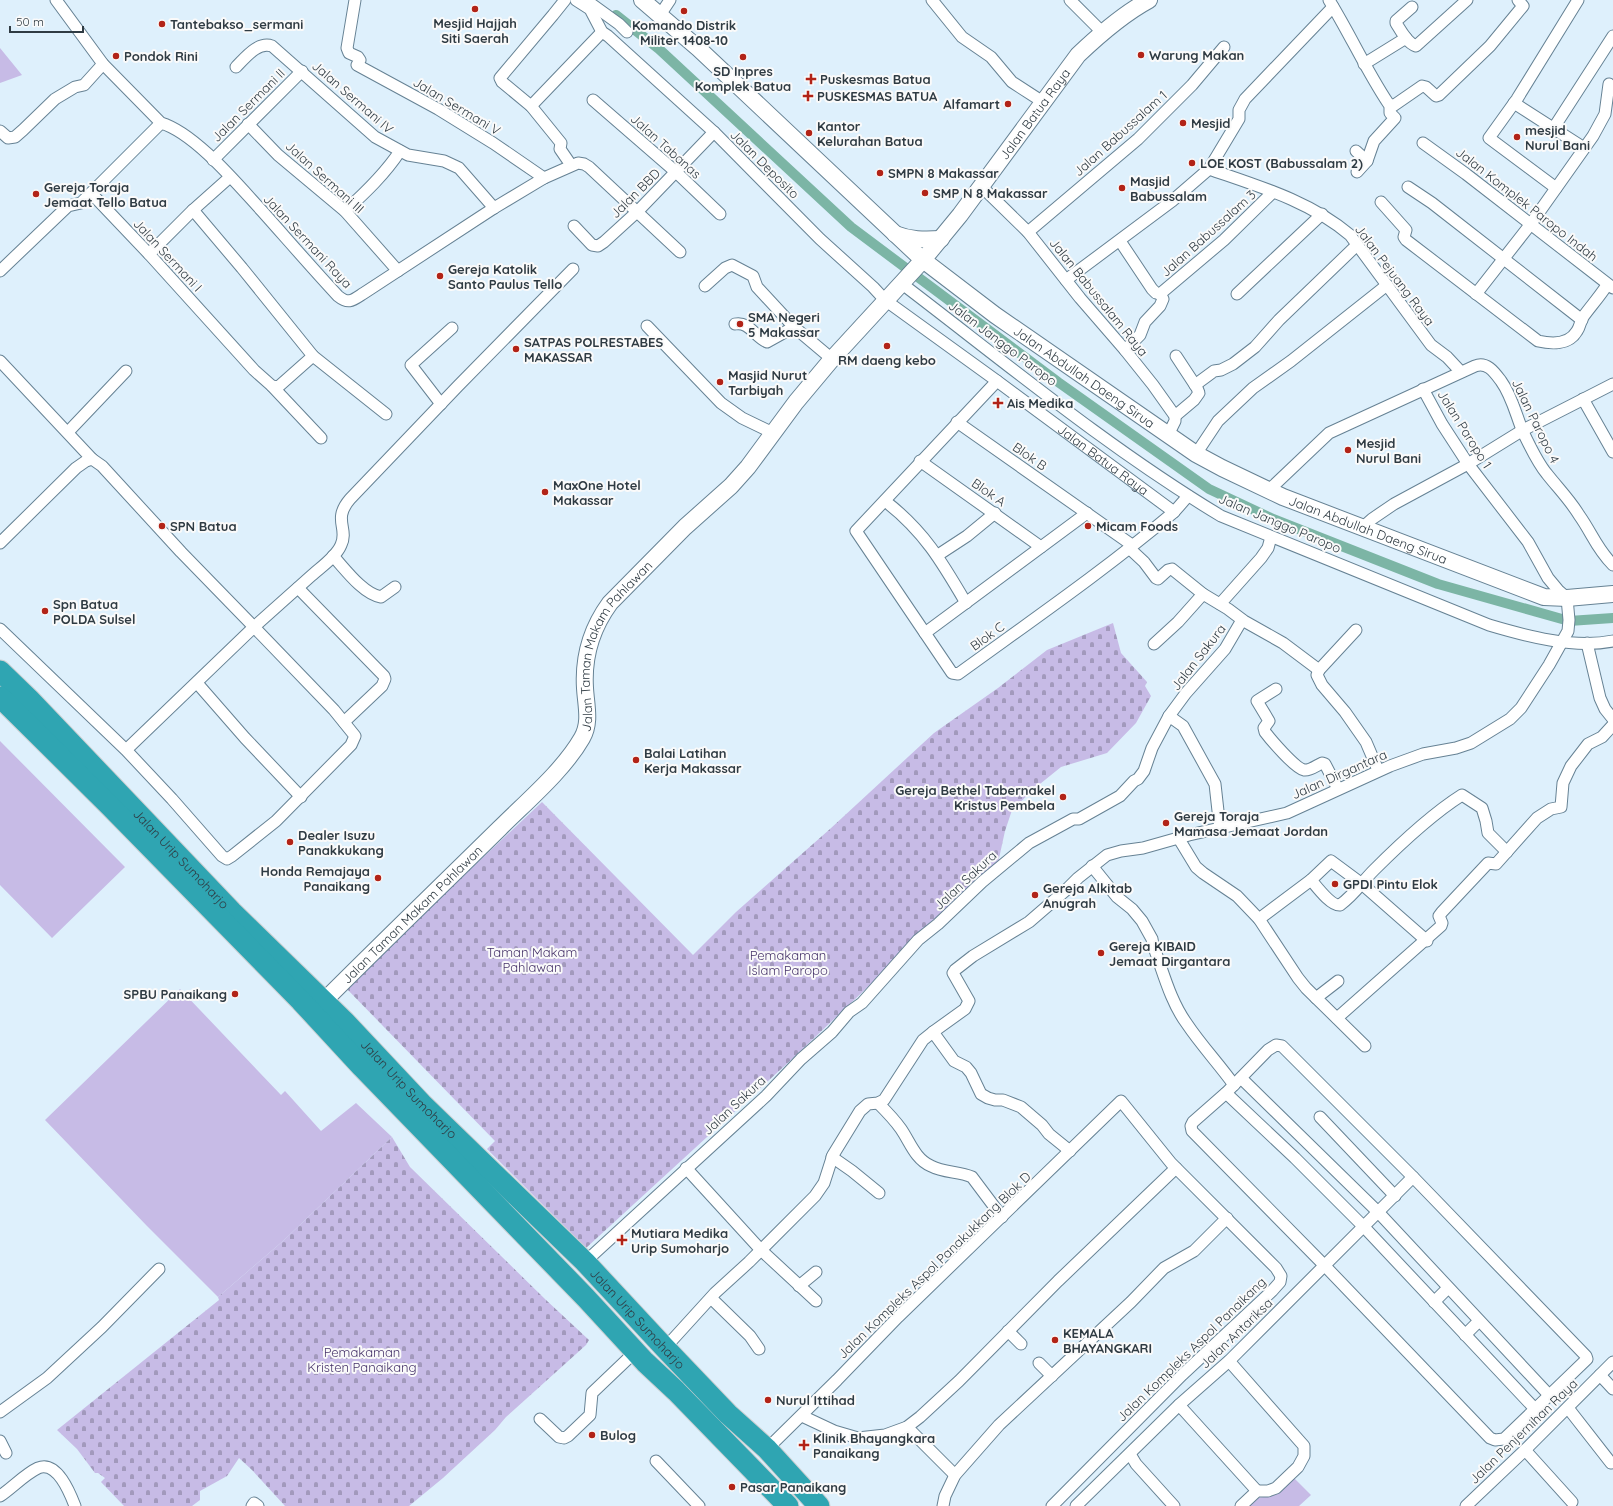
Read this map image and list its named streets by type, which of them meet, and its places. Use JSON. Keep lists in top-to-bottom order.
{
  "streets": {
    "highway": ["Jalan Urip Sumoharjo"],
    "main road": ["Jalan Batua Raya", "Jalan Abdullah Daeng Sirua", "Jalan Taman Makam Pahlawan"],
    "street": [
      "Jalan Sermani IV",
      "Jalan Sermani II",
      "Jalan Sermani V",
      "Jalan Babussalam 1",
      "Jalan Tabanas",
      "Jalan Deposito",
      "Jalan Sermani III",
      "Jalan BBD",
      "Jalan Komplek Paropo Indah",
      "Jalan Babussalam 3",
      "Jalan Sermani Raya",
      "Jalan Sermani I",
      "Jalan Pejuang Raya",
      "Jalan Babussalam Raya",
      "Jalan Janggo Paropo",
      "Jalan Paropo 4",
      "Jalan Paropo 1",
      "Blok B",
      "Blok A",
      "Blok C",
      "Jalan Sakura",
      "Jalan Dirgantara",
      "Jalan Kompleks Aspol Panakukkang Blok D",
      "Jalan Antariksa",
      "Jalan Kompleks Aspol Panaikang",
      "Jalan Penjernihan Raya"
    ]
  },
  "crossings": [
    ["Jalan Sermani IV", "Jalan Sermani II"],
    ["Jalan Sermani IV", "Jalan Sermani Raya"],
    ["Jalan Sermani II", "Jalan Sermani III"],
    ["Jalan Sermani II", "Jalan Sermani Raya"],
    ["Jalan Sermani V", "Jalan Sermani Raya"],
    ["Jalan Batua Raya", "Jalan Deposito"],
    ["Jalan Batua Raya", "Jalan Babussalam Raya"],
    ["Jalan Batua Raya", "Jalan Janggo Paropo"],
    ["Jalan Batua Raya", "Jalan Abdullah Daeng Sirua"],
    ["Jalan Batua Raya", "Blok C"],
    ["Jalan Batua Raya", "Jalan Taman Makam Pahlawan"],
    ["Jalan Babussalam 1", "Jalan Babussalam Raya"],
    ["Jalan Tabanas", "Jalan BBD"],
    ["Jalan Deposito", "Jalan BBD"],
    ["Jalan Deposito", "Jalan Taman Makam Pahlawan"],
    ["Jalan Sermani III", "Jalan Sermani Raya"],
    ["Jalan BBD", "Jalan Sermani Raya"],
    ["Jalan Babussalam 3", "Jalan Pejuang Raya"],
    ["Jalan Babussalam 3", "Jalan Babussalam Raya"],
    ["Jalan Pejuang Raya", "Jalan Paropo 4"],
    ["Jalan Janggo Paropo", "Jalan Taman Makam Pahlawan"],
    ["Jalan Janggo Paropo", "Jalan Dirgantara"],
    ["Jalan Abdullah Daeng Sirua", "Jalan Paropo 1"],
    ["Jalan Paropo 4", "Jalan Paropo 1"],
    ["Blok B", "Blok C"],
    ["Jalan Taman Makam Pahlawan", "Jalan Urip Sumoharjo"],
    ["Jalan Sakura", "Jalan Urip Sumoharjo"],
    ["Jalan Dirgantara", "Jalan Urip Sumoharjo"],
    ["Jalan Urip Sumoharjo", "Jalan Kompleks Aspol Panakukkang Blok D"],
    ["Jalan Kompleks Aspol Panakukkang Blok D", "Jalan Kompleks Aspol Panaikang"]
  ],
  "parks": ["Taman Makam Pahlawan", "Pemakaman Islam Paropo", "Pemakaman Kristen Panaikang"],
  "places": {
    "other": [
      "Mesjid Hajjah Siti Saerah",
      "Komando Distrik Militer 1408-10",
      "Tantebakso_sermani",
      "Warung Makan",
      "Pondok Rini",
      "SD Inpres Komplek Batua",
      "Alfamart",
      "Mesjid",
      "Kantor Kelurahan Batua",
      "mesjid Nurul Bani",
      "LOE KOST (Babussalam 2)",
      "SMPN 8 Makassar",
      "Masjid Babussalam",
      "SMP N 8 Makassar",
      "Gereja Toraja Jemaat Tello Batua",
      "Gereja Katolik Santo Paulus Tello",
      "SMA Negeri 5 Makassar",
      "RM daeng kebo",
      "SATPAS POLRESTABES MAKASSAR",
      "Masjid Nurut Tarbiyah",
      "Mesjid Nurul Bani",
      "MaxOne Hotel Makassar",
      "SPN Batua",
      "Micam Foods",
      "Spn Batua POLDA Sulsel",
      "Balai Latihan Kerja Makassar",
      "Gereja Bethel Tabernakel Kristus Pembela",
      "Gereja Toraja Mamasa Jemaat Jordan",
      "Dealer Isuzu Panakkukang",
      "Honda Remajaya Panaikang",
      "GPDI Pintu Elok",
      "Gereja Alkitab Anugrah",
      "Gereja KIBAID Jemaat Dirgantara",
      "SPBU Panaikang",
      "KEMALA BHAYANGKARI",
      "Nurul Ittihad",
      "Bulog",
      "Pasar Panaikang"
    ],
    "health": [
      "Puskesmas Batua",
      "PUSKESMAS BATUA",
      "Ais Medika",
      "Mutiara Medika Urip Sumoharjo",
      "Klinik Bhayangkara Panaikang"
    ]
  },
  "scale_bar": "50 m"
}
